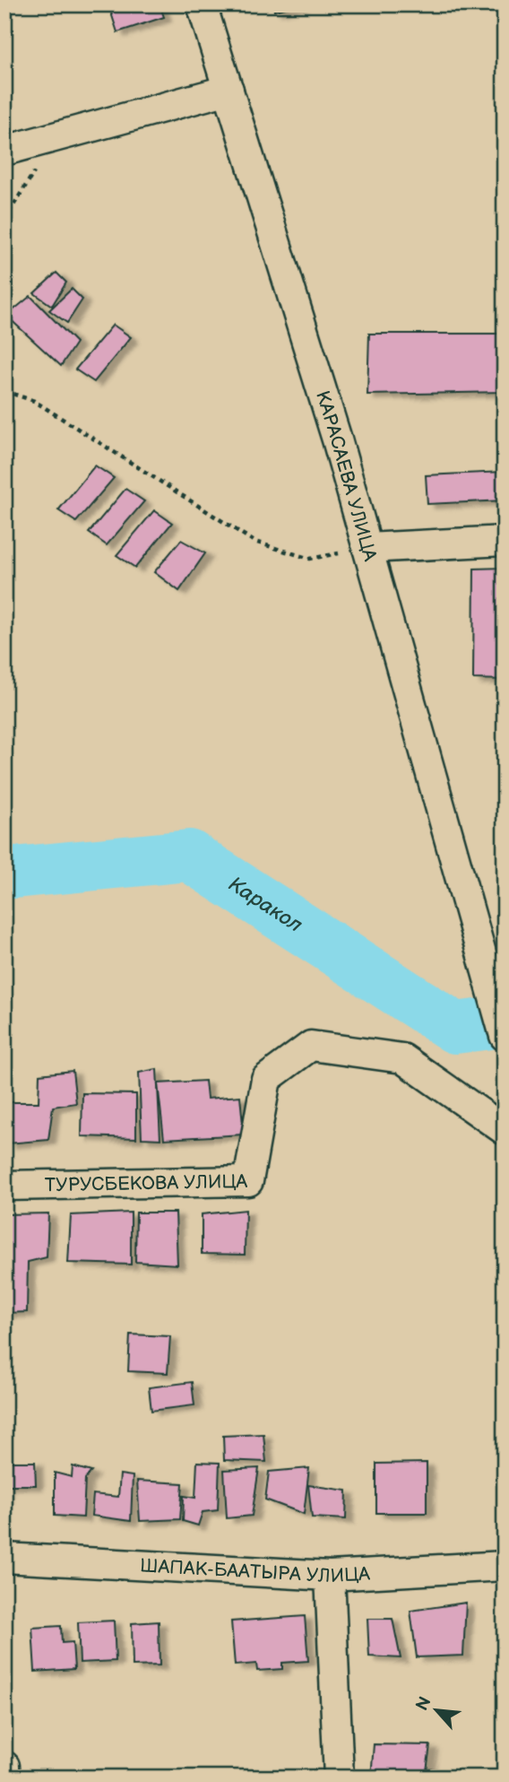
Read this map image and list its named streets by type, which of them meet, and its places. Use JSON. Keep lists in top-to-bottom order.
{
  "streets": {
    "street": ["КАРАСАЕВА УЛИЦА", "ТУРУСБЕКОВА УЛИЦА", "ШАПАК-БААТЫРА УЛИЦА"]
  },
  "water": ["Каракол"],
  "north": "top left"
}
